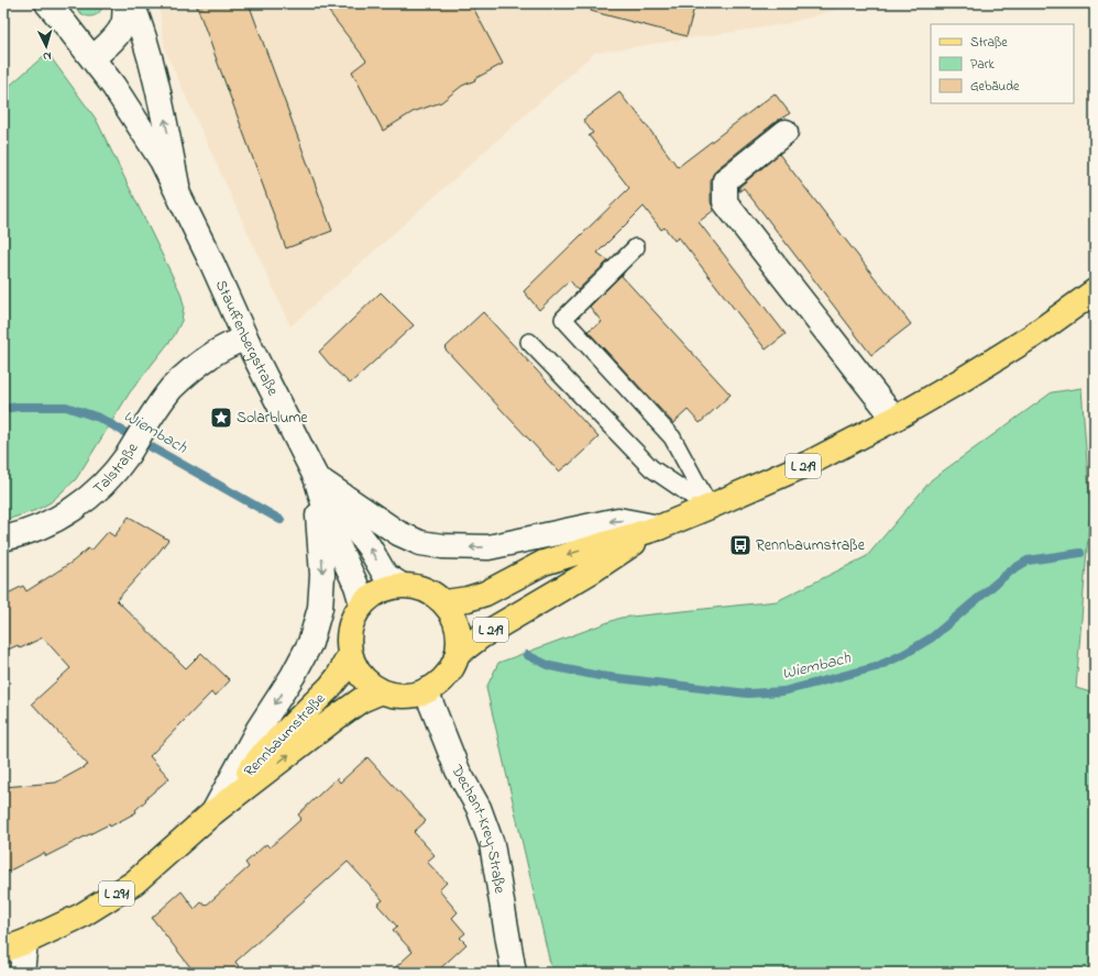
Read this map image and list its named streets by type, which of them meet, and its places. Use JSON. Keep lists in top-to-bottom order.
{
  "streets": {
    "main road": [
      "Stauffenbergstraße",
      "L 219",
      "Talstraße",
      "Rennbaumstraße",
      "Dechant-Krey-Straße",
      "L 291"
    ]
  },
  "crossings": [
    ["Stauffenbergstraße", "L 219"],
    ["Stauffenbergstraße", "Talstraße"],
    ["Stauffenbergstraße", "Rennbaumstraße"],
    ["Stauffenbergstraße", "Dechant-Krey-Straße"],
    ["L 219", "Rennbaumstraße"],
    ["L 219", "Dechant-Krey-Straße"],
    ["Rennbaumstraße", "Dechant-Krey-Straße"]
  ],
  "water": ["Wiembach"],
  "places": {
    "place": ["Solarblume"],
    "bus stop": ["Rennbaumstraße"]
  },
  "legend": ["Straße", "Park", "Gebäude"],
  "north": "bottom"
}
